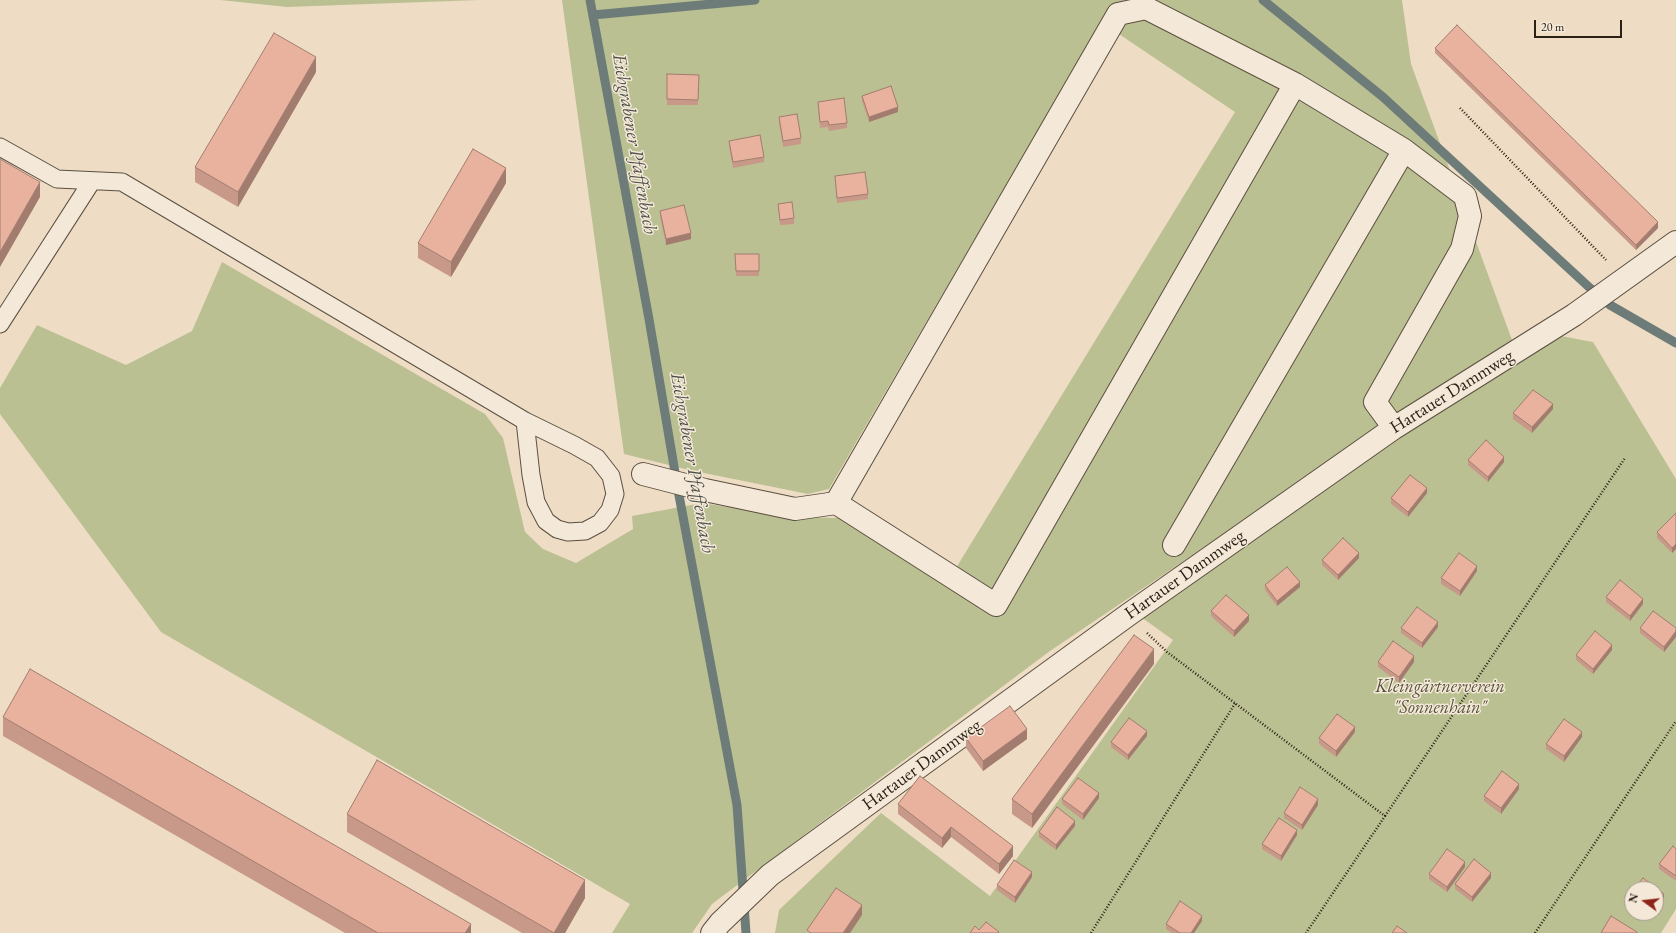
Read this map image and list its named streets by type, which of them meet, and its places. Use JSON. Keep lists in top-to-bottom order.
{
  "streets": {
    "street": ["Hartauer Dammweg"]
  },
  "water": ["Eichgrabener Pfaffenbach"],
  "parks": ["Kleingärtnerverein \"Sonnenhain\""],
  "scale_bar": "20 m",
  "north": "left"
}
